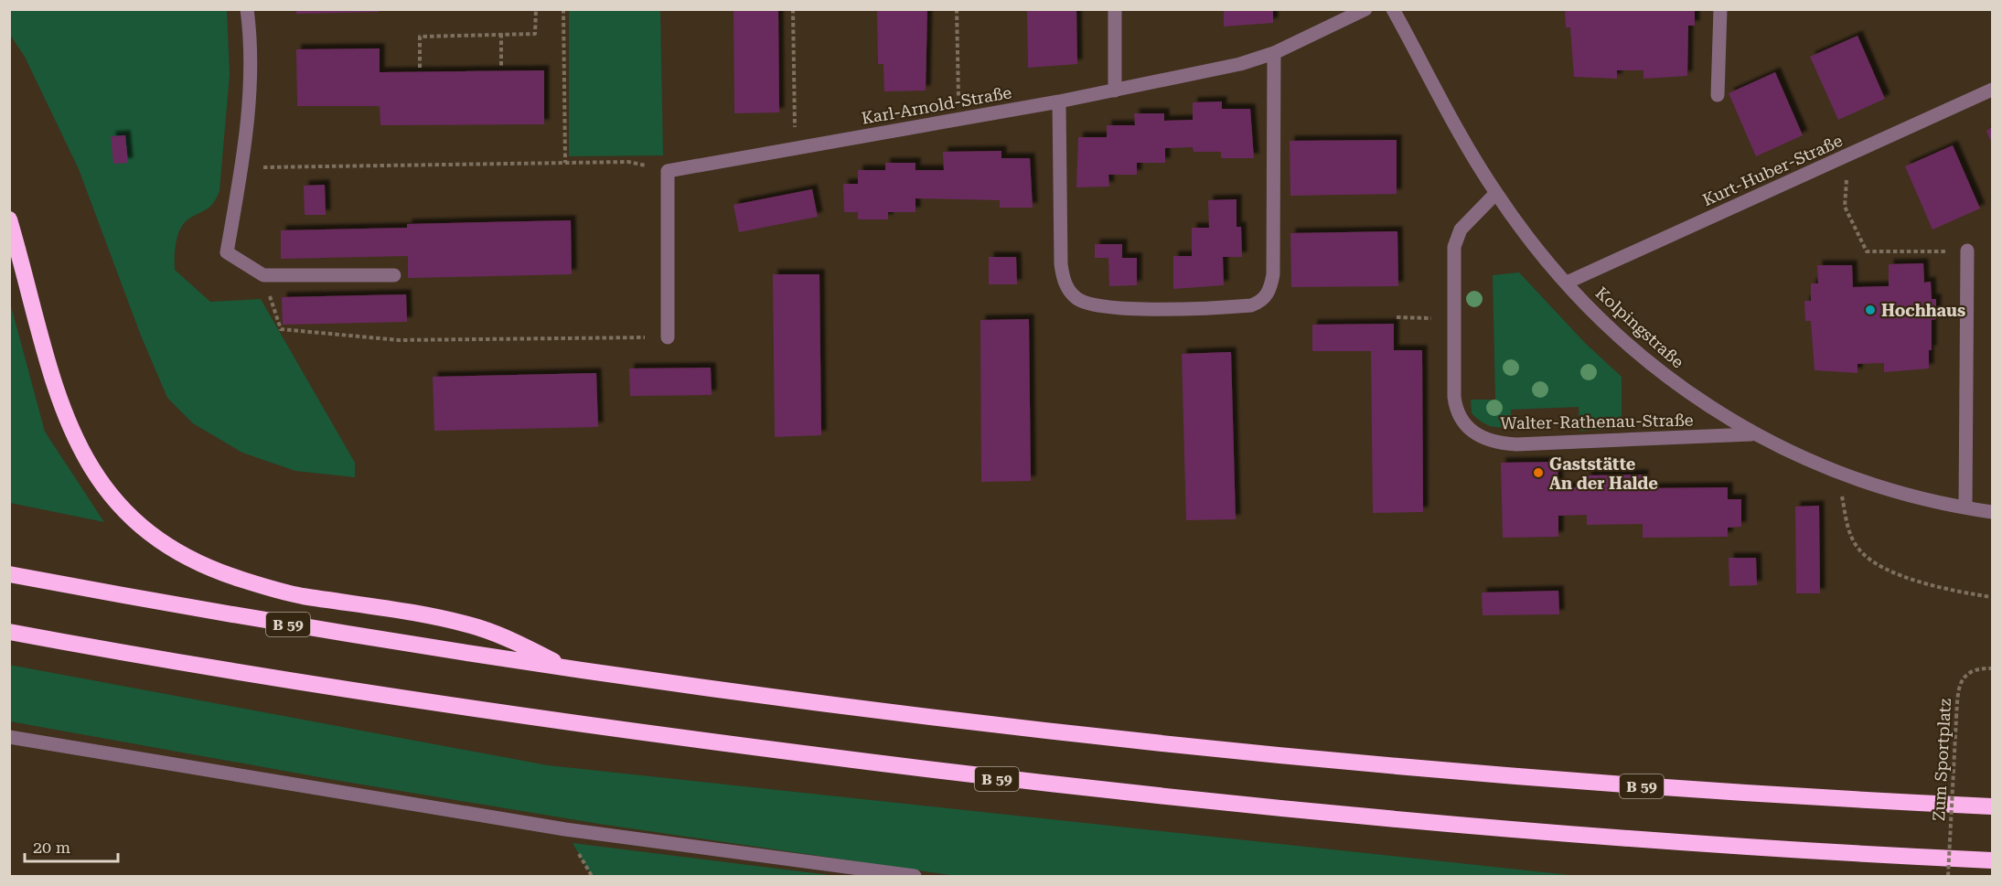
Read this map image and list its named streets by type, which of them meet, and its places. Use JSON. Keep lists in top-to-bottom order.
{
  "streets": {
    "highway": ["B 59"],
    "street": [
      "Karl-Arnold-Straße",
      "Kurt-Huber-Straße",
      "Kolpingstraße",
      "Walter-Rathenau-Straße"
    ],
    "path": ["Zum Sportplatz"]
  },
  "crossings": [
    ["Kurt-Huber-Straße", "Kolpingstraße"],
    ["Kolpingstraße", "Walter-Rathenau-Straße"]
  ],
  "places": ["Hochhaus", "Gaststätte An der Halde"],
  "scale_bar": "20 m"
}
